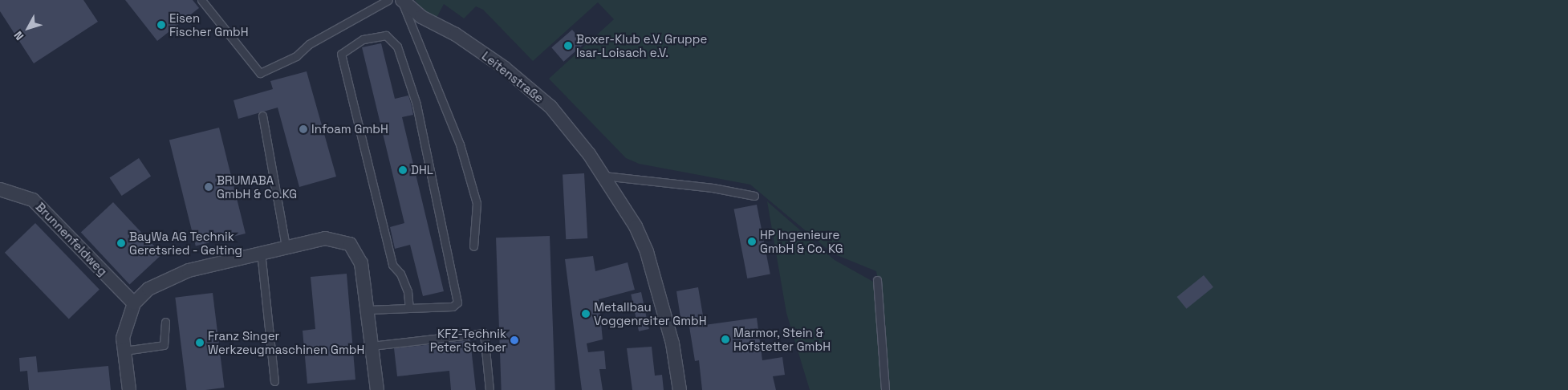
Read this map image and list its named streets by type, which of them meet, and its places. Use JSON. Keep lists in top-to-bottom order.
{
  "streets": {
    "street": ["Leitenstraße", "Brunnenfeldweg"]
  },
  "places": [
    "Eisen Fischer GmbH",
    "Boxer-Klub e.V. Gruppe Isar-Loisach e.V.",
    "Infoam GmbH",
    "DHL",
    "BRUMABA GmbH & Co.KG",
    "HP Ingenieure GmbH & Co. KG",
    "BayWa AG Technik Geretsried - Gelting",
    "Metallbau Voggenreiter GmbH",
    "Marmor, Stein & Hofstetter GmbH",
    "KFZ-Technik Peter Stoiber",
    "Franz Singer Werkzeugmaschinen GmbH"
  ],
  "north": "bottom left"
}
